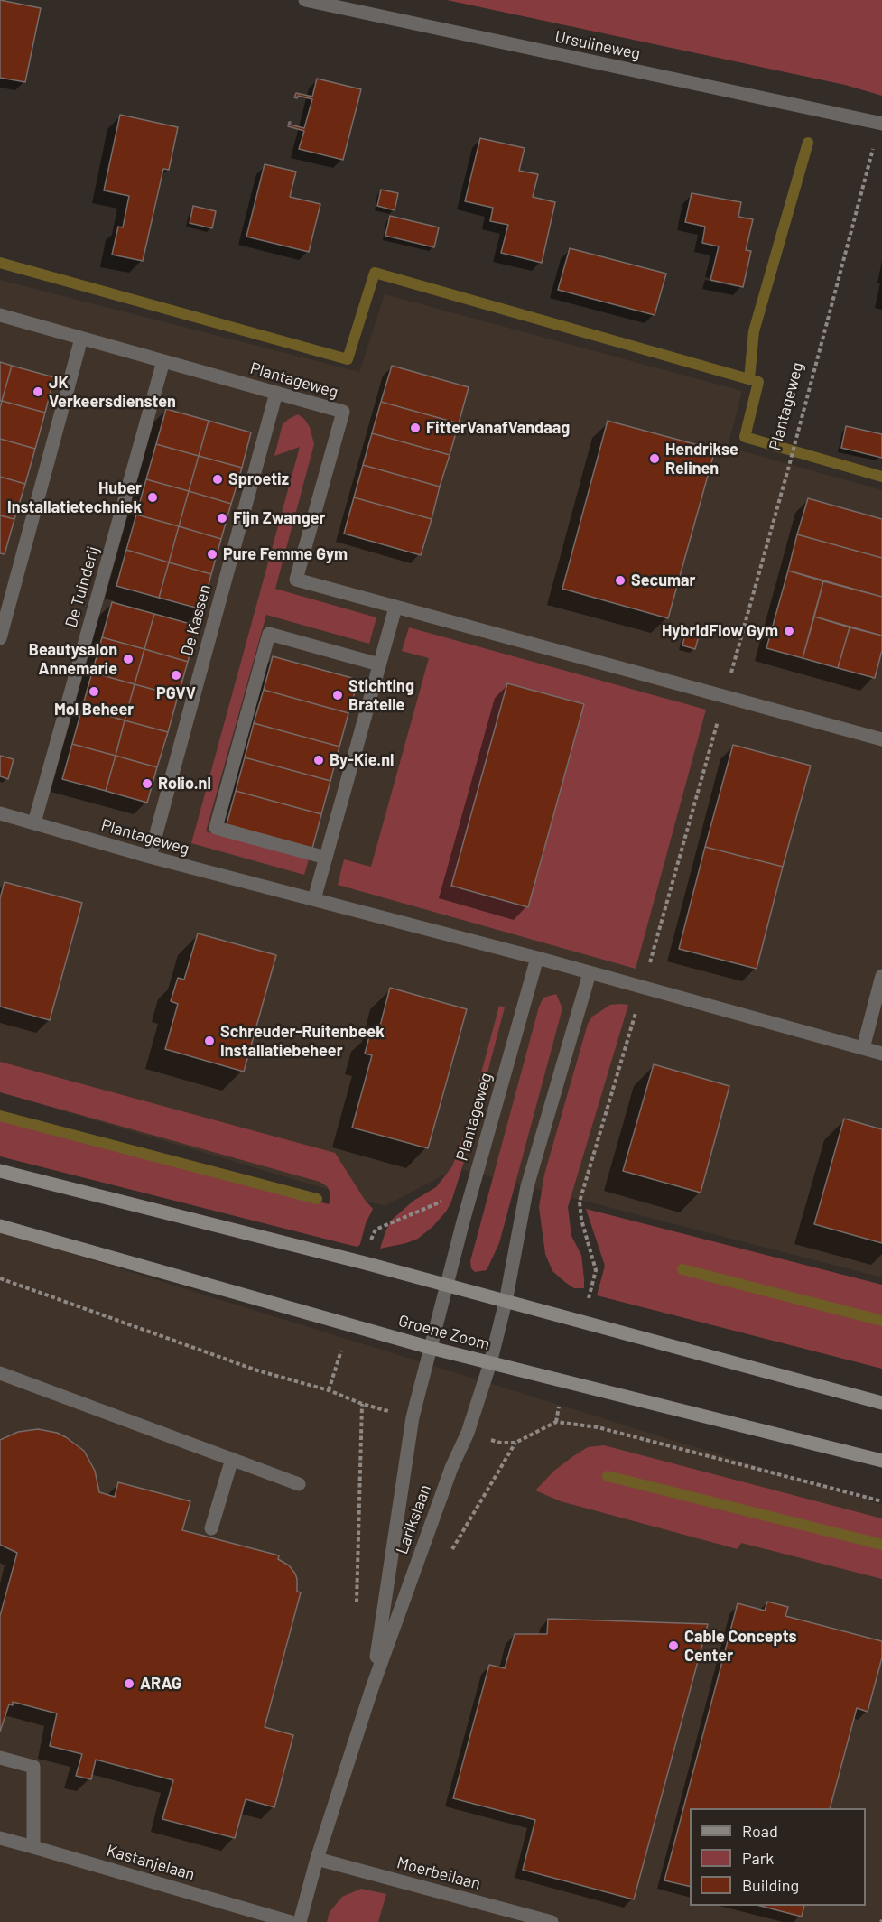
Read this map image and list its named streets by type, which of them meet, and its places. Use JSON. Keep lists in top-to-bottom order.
{
  "streets": {
    "main road": ["Groene Zoom"],
    "street": [
      "Ursulineweg",
      "Plantageweg",
      "De Tuinderij",
      "De Kassen",
      "Larikslaan",
      "Kastanjelaan",
      "Moerbeilaan"
    ]
  },
  "crossings": [
    ["Ursulineweg", "Plantageweg"],
    ["Plantageweg", "De Tuinderij"],
    ["Plantageweg", "De Kassen"],
    ["Plantageweg", "Groene Zoom"],
    ["Plantageweg", "Larikslaan"],
    ["Groene Zoom", "Larikslaan"],
    ["Larikslaan", "Moerbeilaan"]
  ],
  "places": [
    "JK Verkeersdiensten",
    "FitterVanafVandaag",
    "Hendrikse Relinen",
    "Sproetiz",
    "Huber Installatietechniek",
    "Fijn Zwanger",
    "Pure Femme Gym",
    "Secumar",
    "HybridFlow Gym",
    "Beautysalon Annemarie",
    "PGVV",
    "Mol Beheer",
    "Stichting Bratelle",
    "By-Kie.nl",
    "Rolio.nl",
    "Schreuder-Ruitenbeek Installatiebeheer",
    "Cable Concepts Center",
    "ARAG"
  ],
  "legend": ["Road", "Park", "Building"]
}
